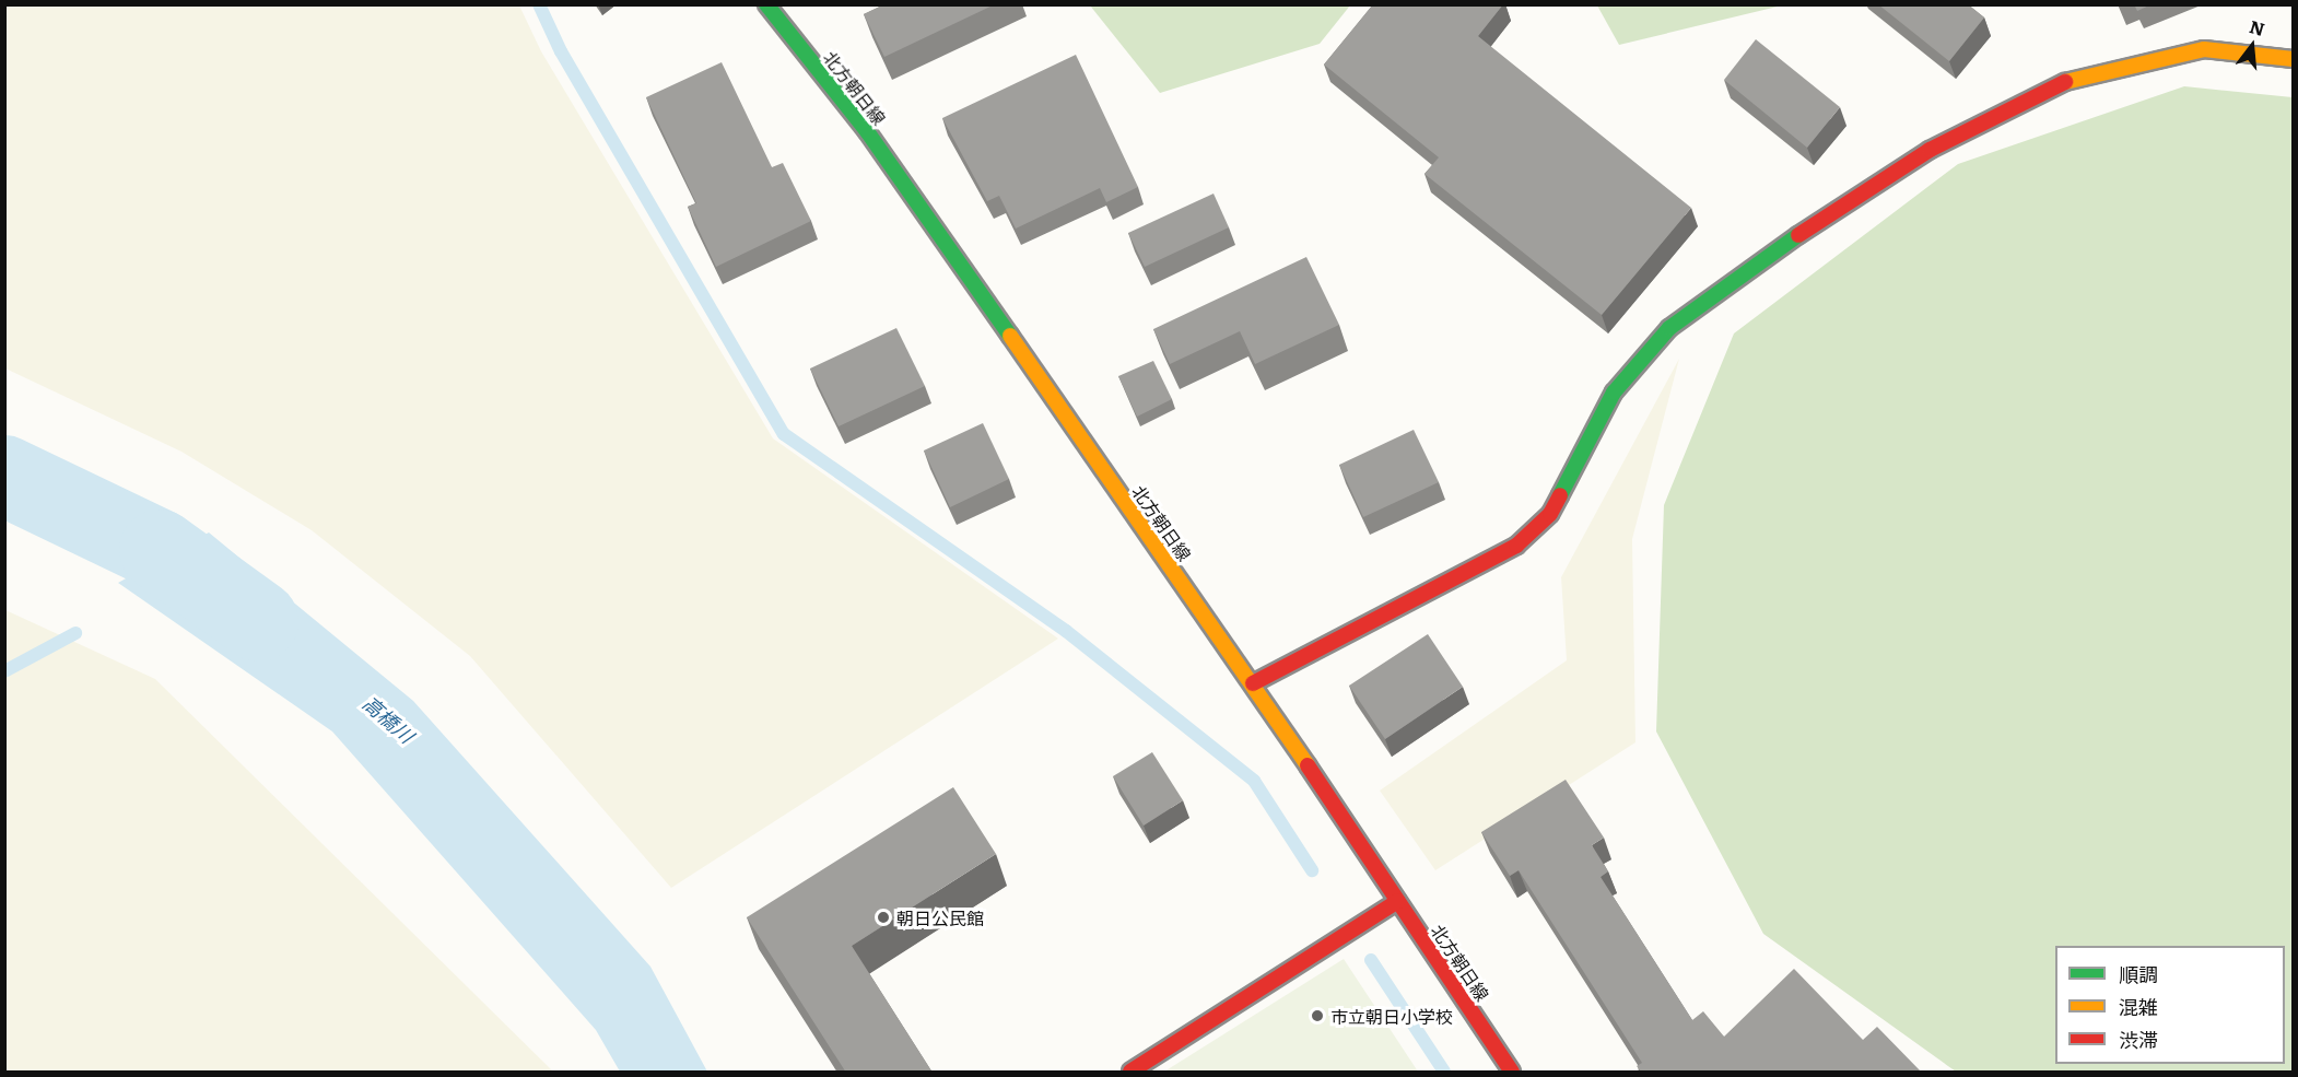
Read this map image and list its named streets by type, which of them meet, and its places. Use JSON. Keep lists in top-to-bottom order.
{
  "streets": {
    "street": ["北方朝日線"]
  },
  "water": ["高橋川"],
  "places": ["朝日公民館", "市立朝日小学校"],
  "legend": ["順調", "混雑", "渋滞"],
  "north": "top"
}
